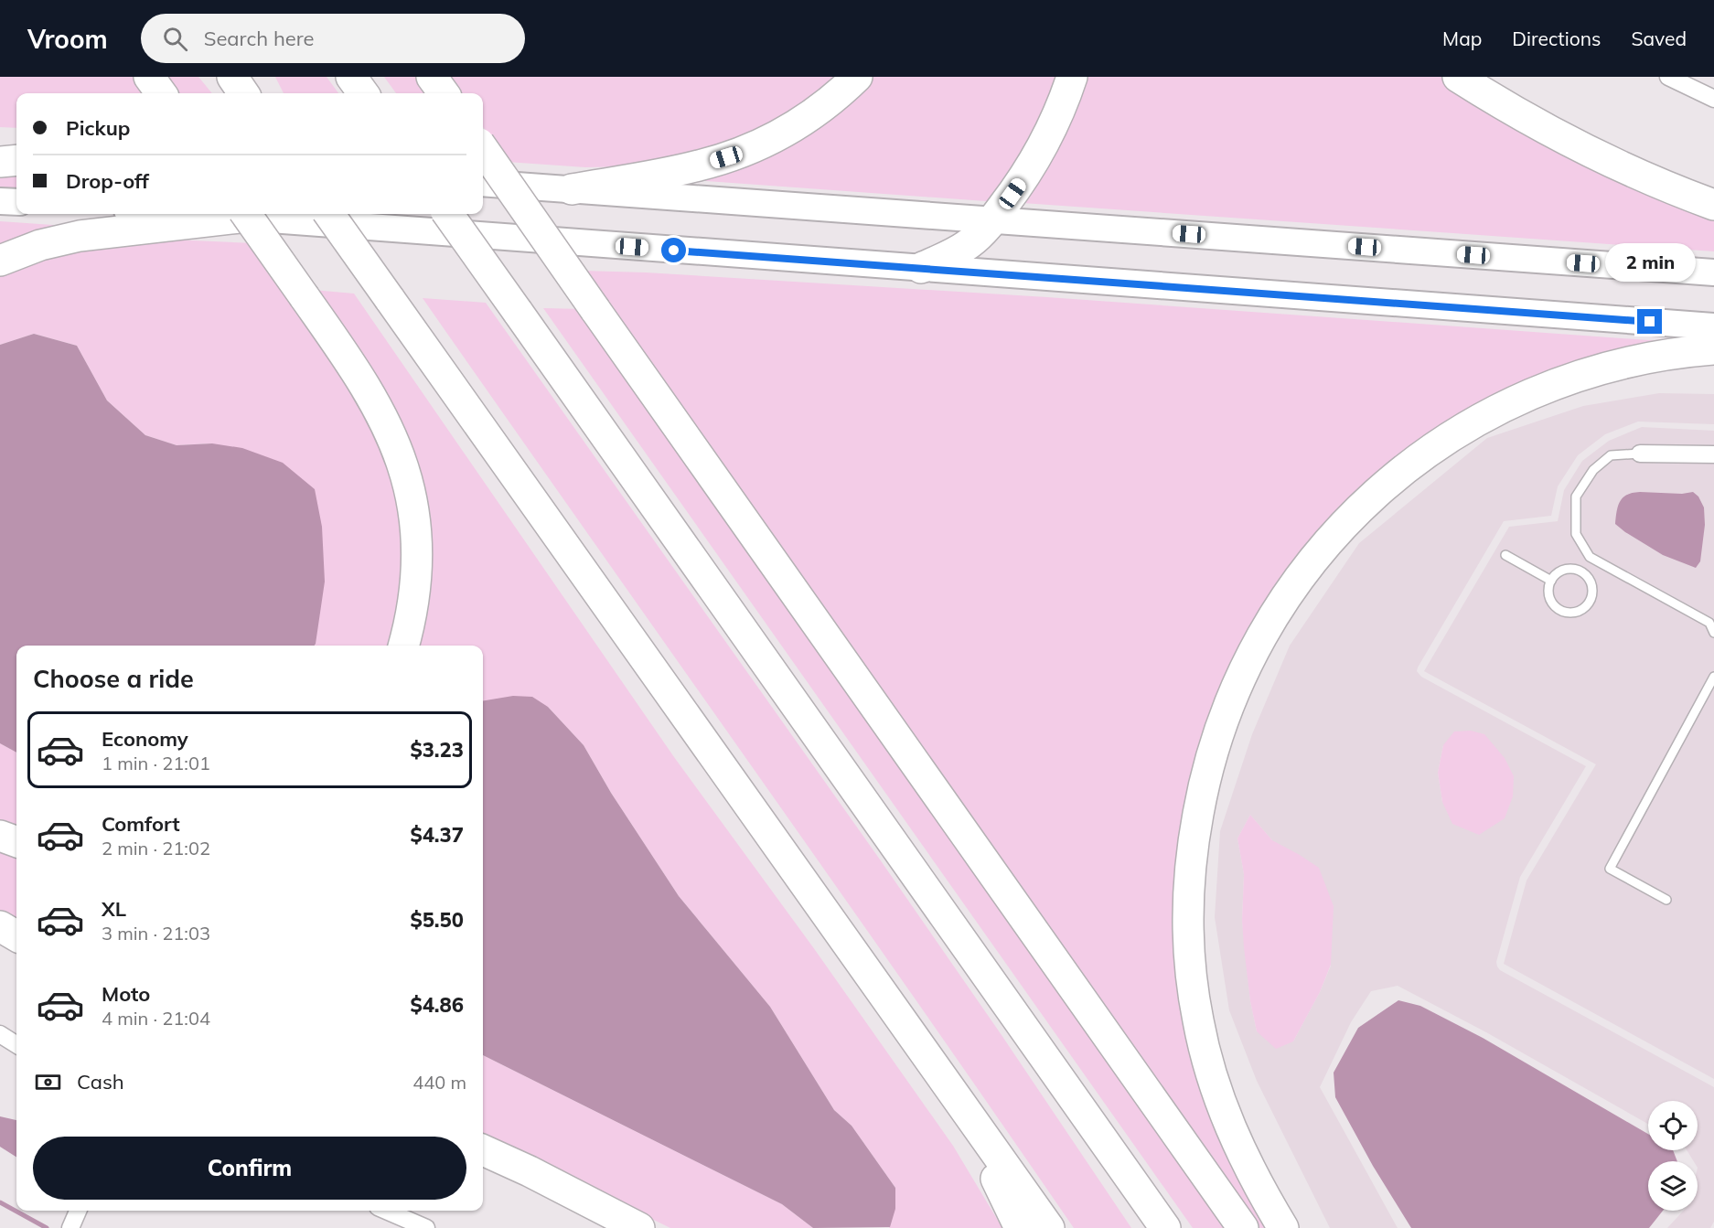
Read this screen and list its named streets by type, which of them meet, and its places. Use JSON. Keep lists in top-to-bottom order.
{
  "page": {
    "header": "Vroom",
    "search": "Search here",
    "nav": ["Map", "Directions", "Saved"],
    "banner": ["Pickup", "Drop-off"],
    "bubble": "2 min",
    "heading": "Choose a ride",
    "list": [
      {
        "name": "Economy",
        "note": "1 min · 21:01",
        "value": "$3.23"
      },
      {
        "name": "Comfort",
        "note": "2 min · 21:02",
        "value": "$4.37"
      },
      {
        "name": "XL",
        "note": "3 min · 21:03",
        "value": "$5.50"
      },
      {
        "name": "Moto",
        "note": "4 min · 21:04",
        "value": "$4.86"
      }
    ],
    "pay": ["Cash", "440 m"],
    "buttons": "Confirm"
  }
}
